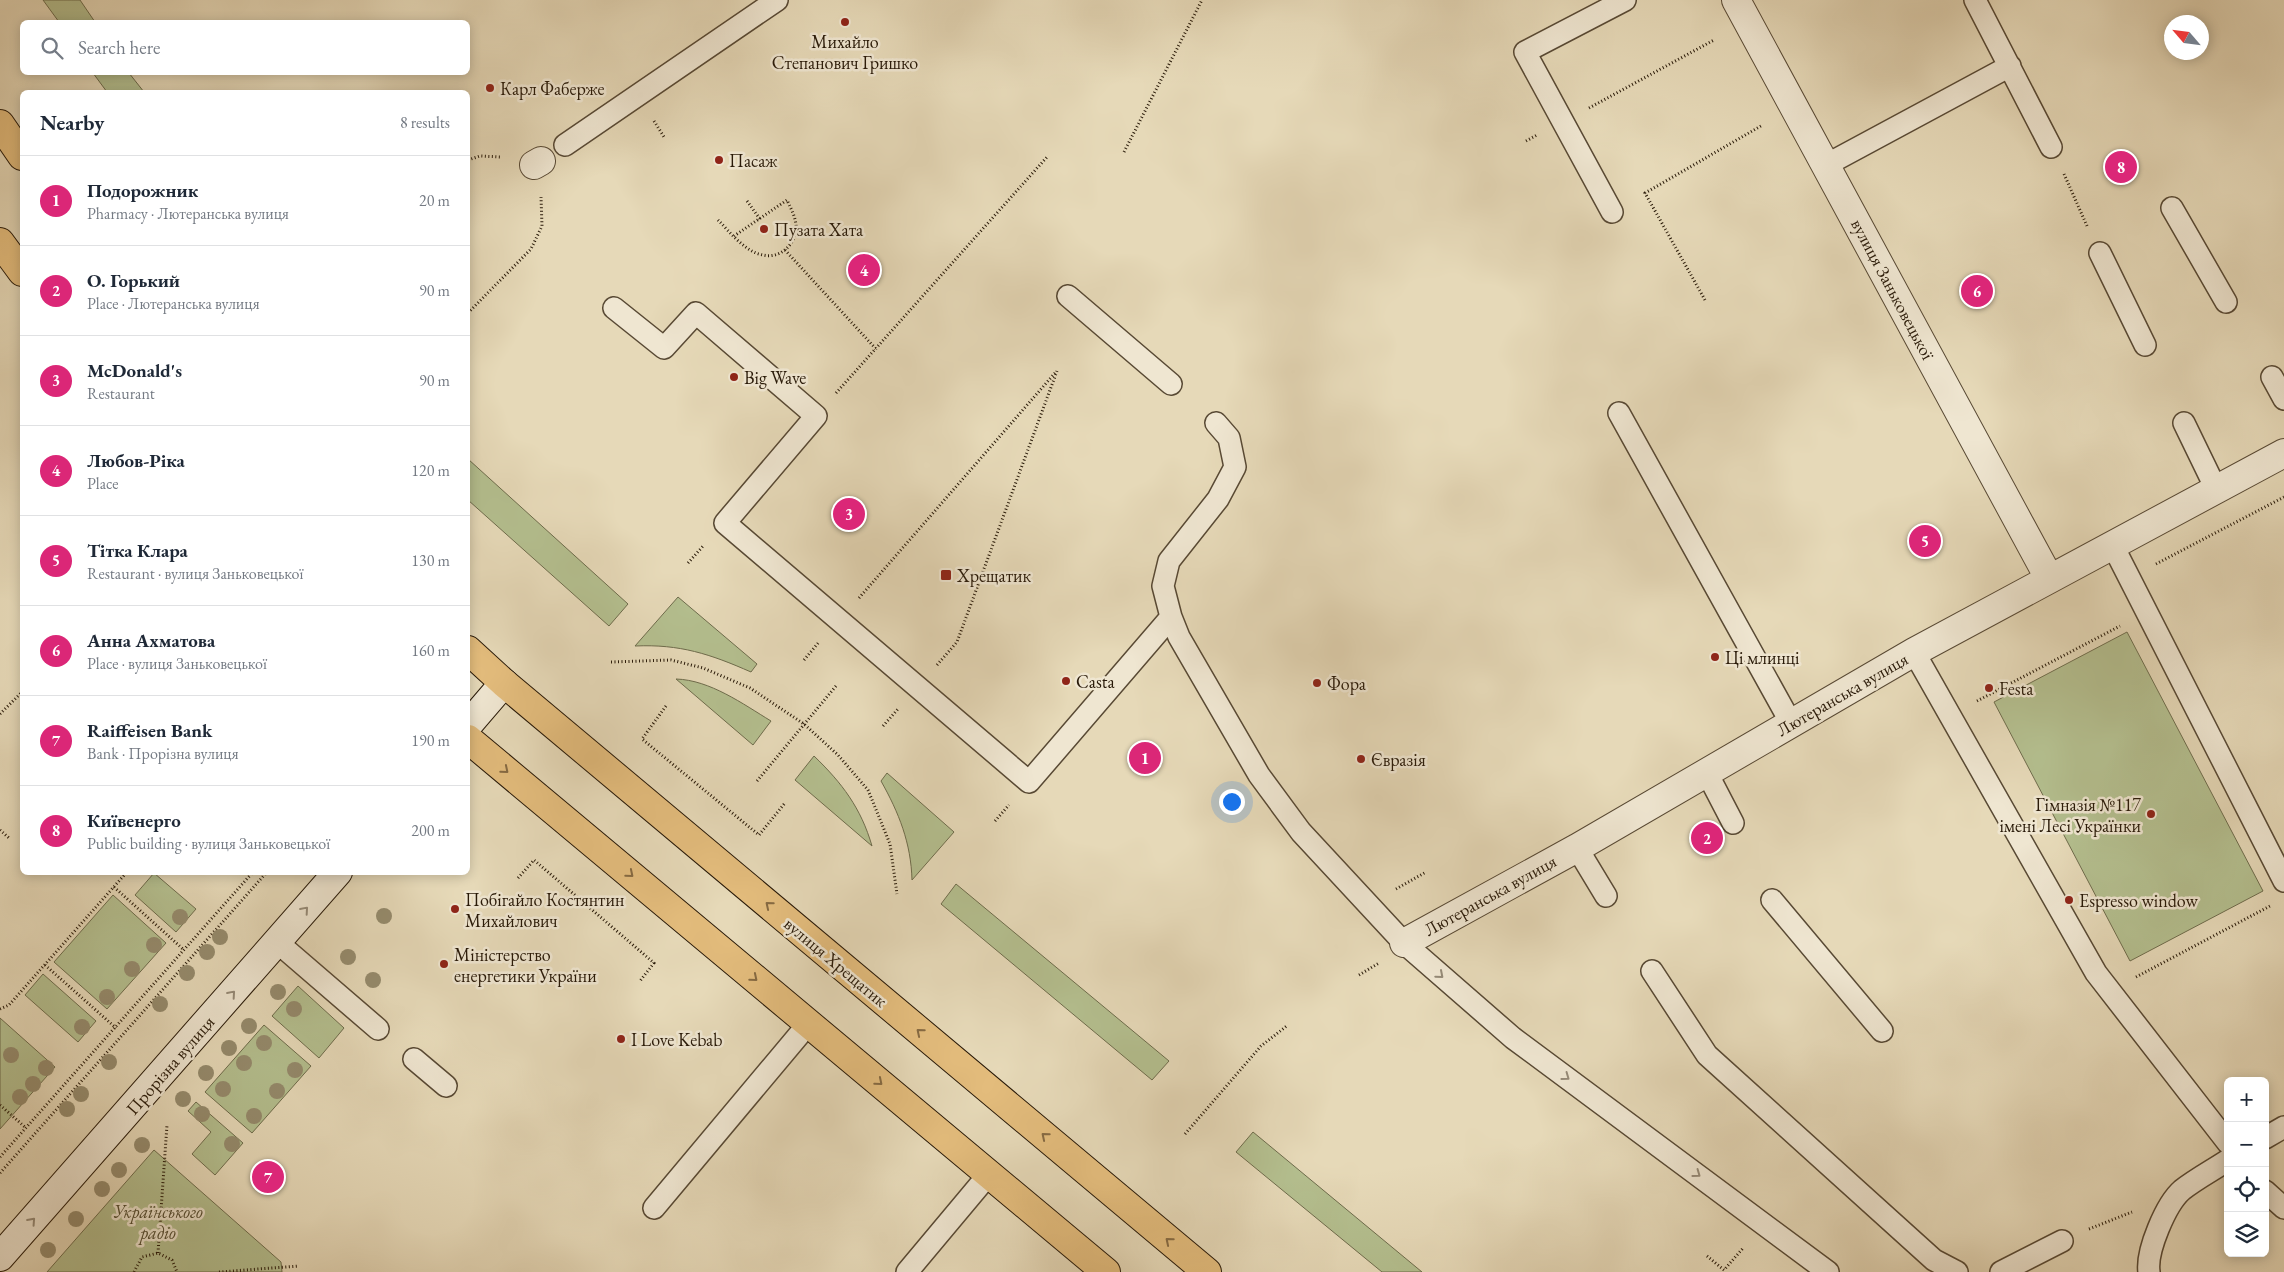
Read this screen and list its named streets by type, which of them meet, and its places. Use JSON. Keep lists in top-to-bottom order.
{
  "streets": {
    "main road": ["вулиця Хрещатик"],
    "street": ["вулиця Заньковецької", "Лютеранська вулиця", "Прорізна вулиця"]
  },
  "crossings": [
    ["вулиця Заньковецької", "Лютеранська вулиця"]
  ],
  "one_way": ["Прорізна вулиця"],
  "parks": ["Українського радіо"],
  "places": {
    "other": [
      "Михайло Степанович Гришко",
      "Карл Фаберже",
      "Пасаж",
      "Пузата Хата",
      "Big Wave",
      "Ці млинці",
      "Casta",
      "Фора",
      "Festa",
      "Євразія",
      "Гімназія №117 імені Лесі Українки",
      "Espresso window",
      "Побігайло Костянтин Михайлович",
      "Міністерство енергетики України",
      "I Love Kebab"
    ],
    "transit": ["Хрещатик"]
  },
  "north": "top left",
  "page": {
    "search": "Search here",
    "heading": ["Nearby", "8 results"],
    "pins": [
      "8",
      "4",
      "6",
      "3",
      "5",
      "1",
      "2",
      "7"
    ],
    "list": [
      {
        "mark": "1",
        "name": "Подорожник",
        "note": "Pharmacy · Лютеранська вулиця",
        "value": "20 m"
      },
      {
        "mark": "2",
        "name": "О. Горький",
        "note": "Place · Лютеранська вулиця",
        "value": "90 m"
      },
      {
        "mark": "3",
        "name": "McDonald's",
        "note": "Restaurant",
        "value": "90 m"
      },
      {
        "mark": "4",
        "name": "Любов-Ріка",
        "note": "Place",
        "value": "120 m"
      },
      {
        "mark": "5",
        "name": "Тітка Клара",
        "note": "Restaurant · вулиця Заньковецької",
        "value": "130 m"
      },
      {
        "mark": "6",
        "name": "Анна Ахматова",
        "note": "Place · вулиця Заньковецької",
        "value": "160 m"
      },
      {
        "mark": "7",
        "name": "Raiffeisen Bank",
        "note": "Bank · Прорізна вулиця",
        "value": "190 m"
      },
      {
        "mark": "8",
        "name": "Київенерго",
        "note": "Public building · вулиця Заньковецької",
        "value": "200 m"
      }
    ],
    "map_buttons": ["+", "−"]
  }
}
